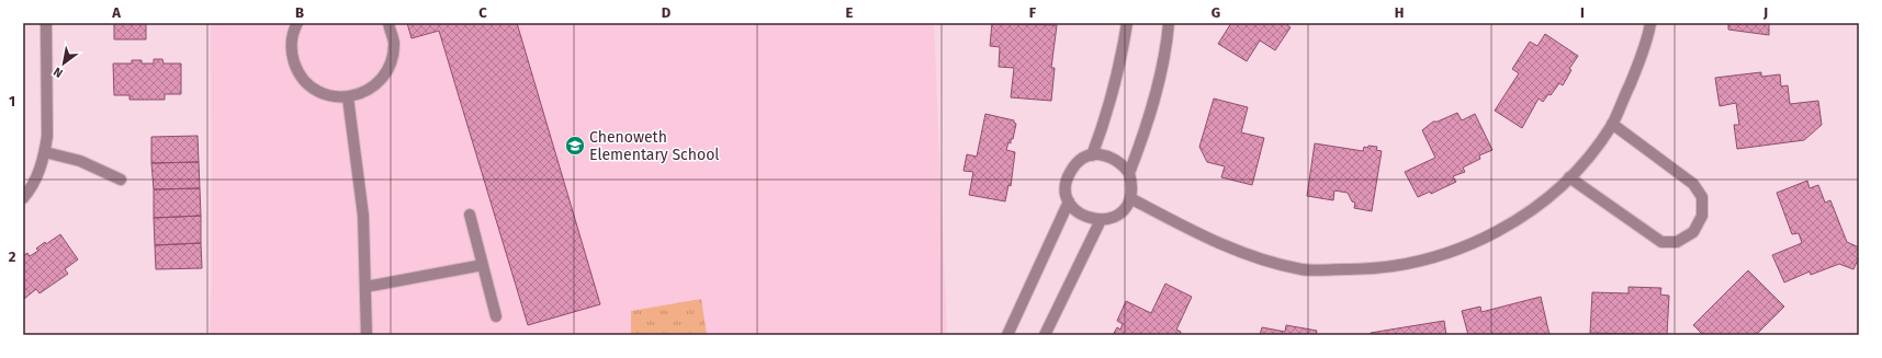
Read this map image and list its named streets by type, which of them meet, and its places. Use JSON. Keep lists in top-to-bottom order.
{
  "places": {
    "school or university": ["Chenoweth Elementary School"]
  },
  "north": "bottom left",
  "grid": {
    "columns": [
      "A",
      "B",
      "C",
      "D",
      "E",
      "F",
      "G",
      "H",
      "I",
      "J"
    ],
    "rows": ["1", "2"]
  }
}
